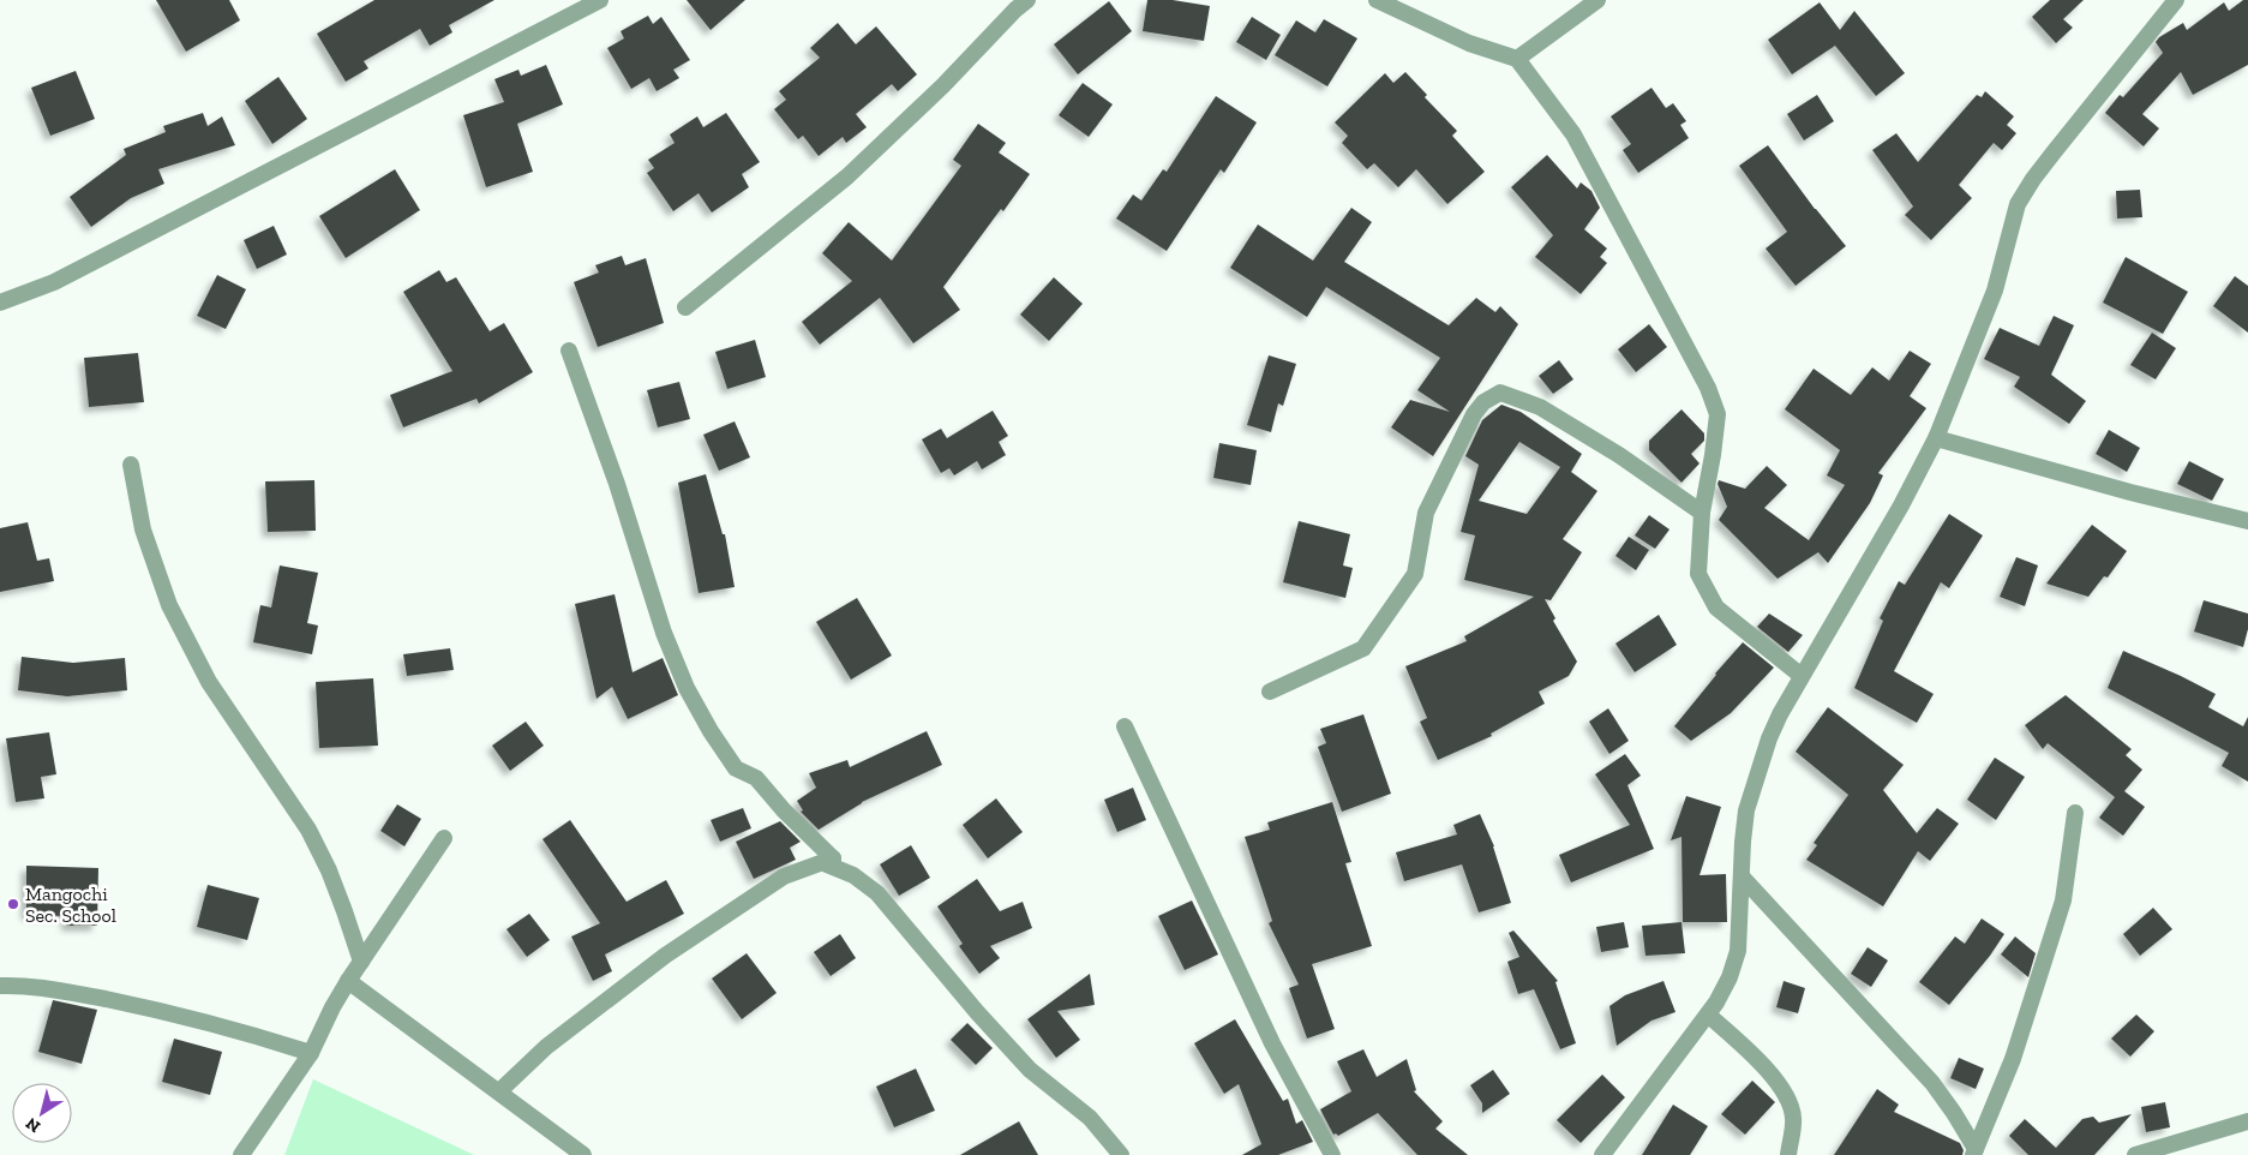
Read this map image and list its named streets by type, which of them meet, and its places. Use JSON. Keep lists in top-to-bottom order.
{
  "places": ["Mangochi Sec. School"],
  "north": "bottom left"
}
